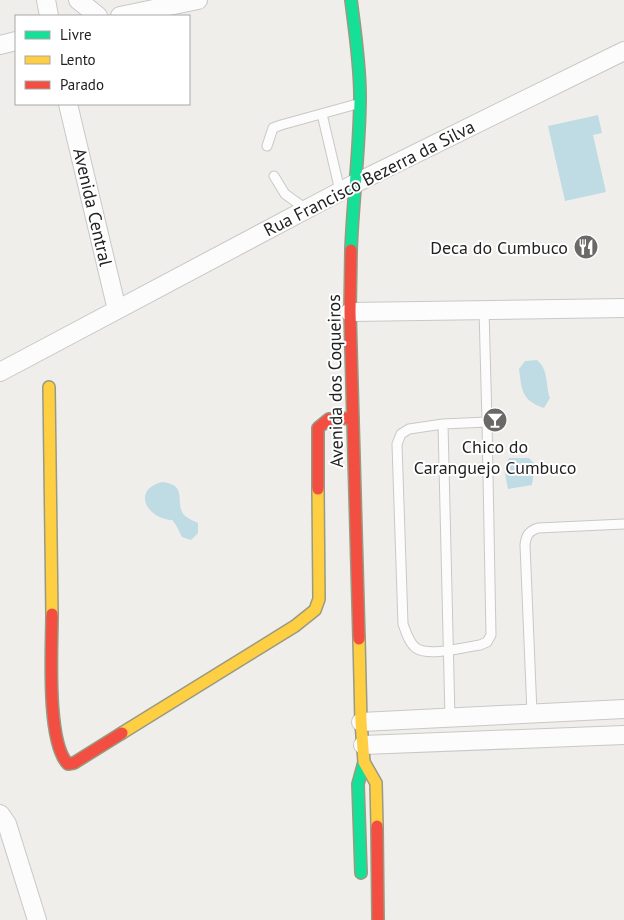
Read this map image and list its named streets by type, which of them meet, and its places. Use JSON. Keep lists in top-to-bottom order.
{
  "streets": {
    "main road": ["Avenida dos Coqueiros"],
    "street": ["Rua Francisco Bezerra da Silva", "Avenida Central"]
  },
  "crossings": [
    ["Rua Francisco Bezerra da Silva", "Avenida Central"],
    ["Rua Francisco Bezerra da Silva", "Avenida dos Coqueiros"]
  ],
  "places": {
    "restaurant": ["Deca do Cumbuco"],
    "bar": ["Chico do Caranguejo Cumbuco"]
  },
  "legend": ["Livre", "Lento", "Parado"]
}
